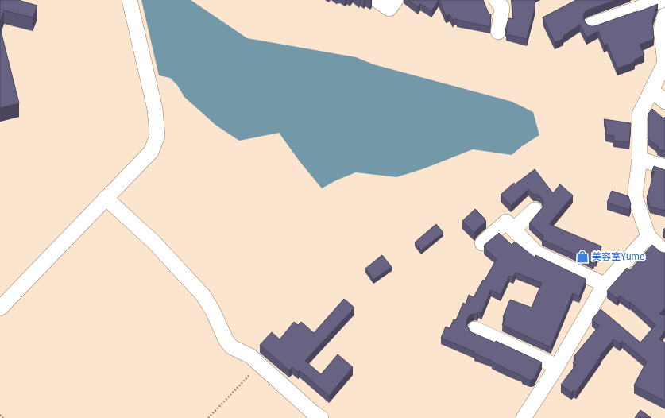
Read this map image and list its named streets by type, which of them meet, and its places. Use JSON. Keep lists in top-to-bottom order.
{
  "places": {
    "shop": ["美容室Yume"]
  }
}
